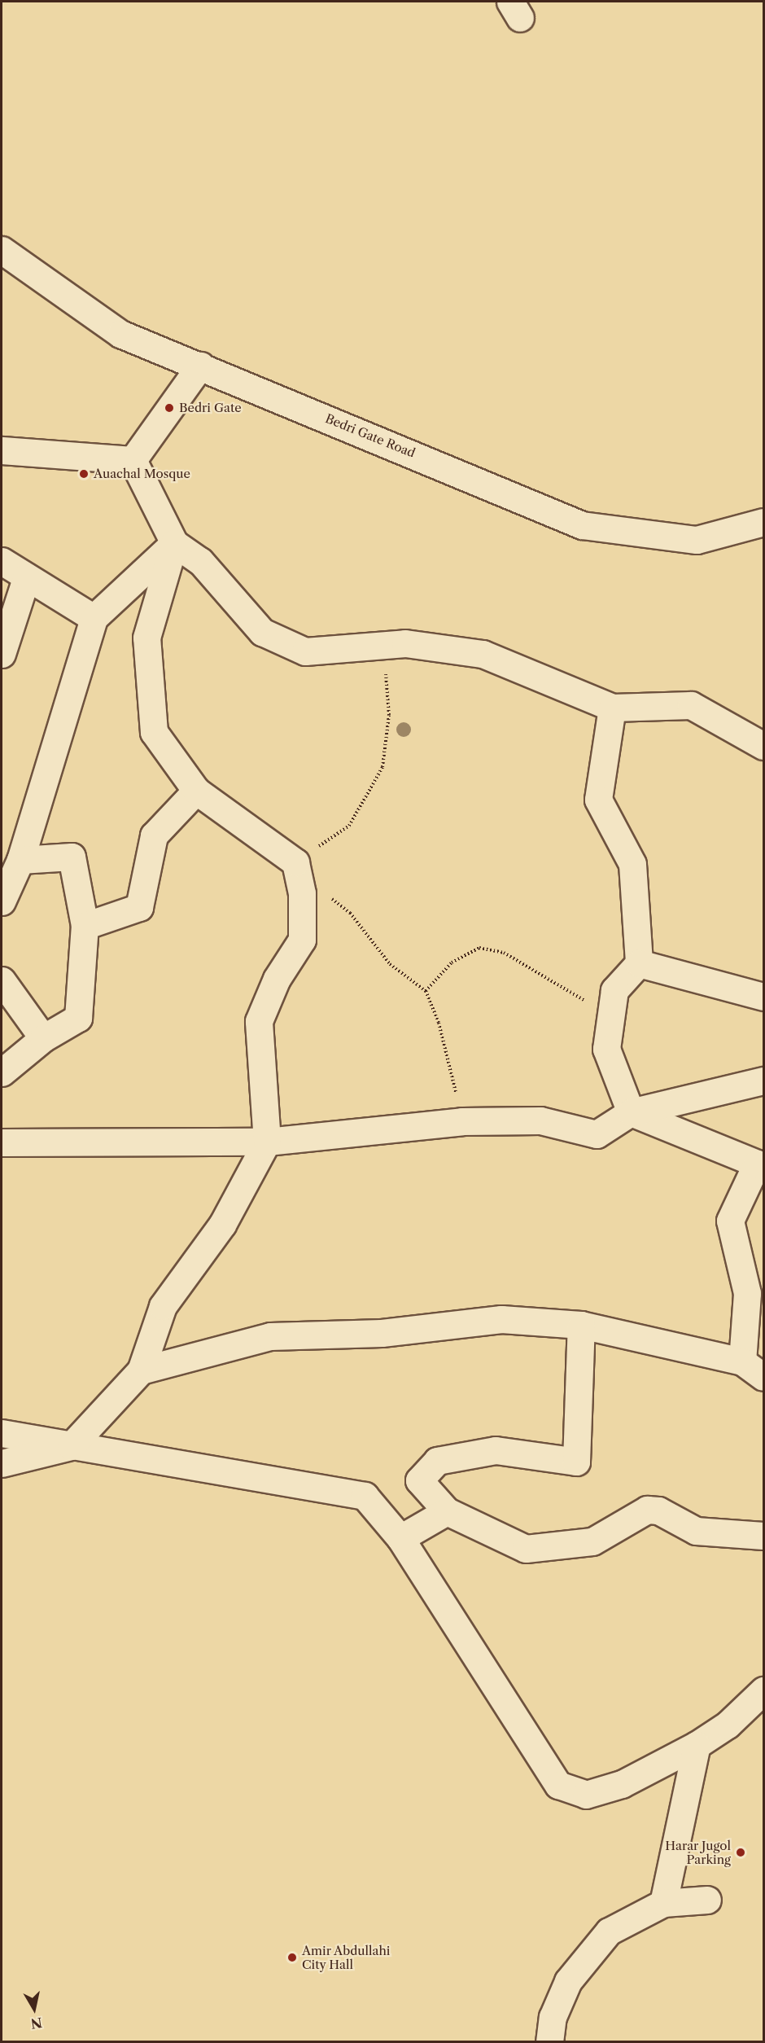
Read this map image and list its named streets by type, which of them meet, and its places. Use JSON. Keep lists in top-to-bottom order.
{
  "streets": {
    "street": ["Bedri Gate Road"]
  },
  "places": [
    "Bedri Gate",
    "Auachal Mosque",
    "Harar Jugol Parking",
    "Amir Abdullahi City Hall"
  ],
  "north": "bottom"
}
